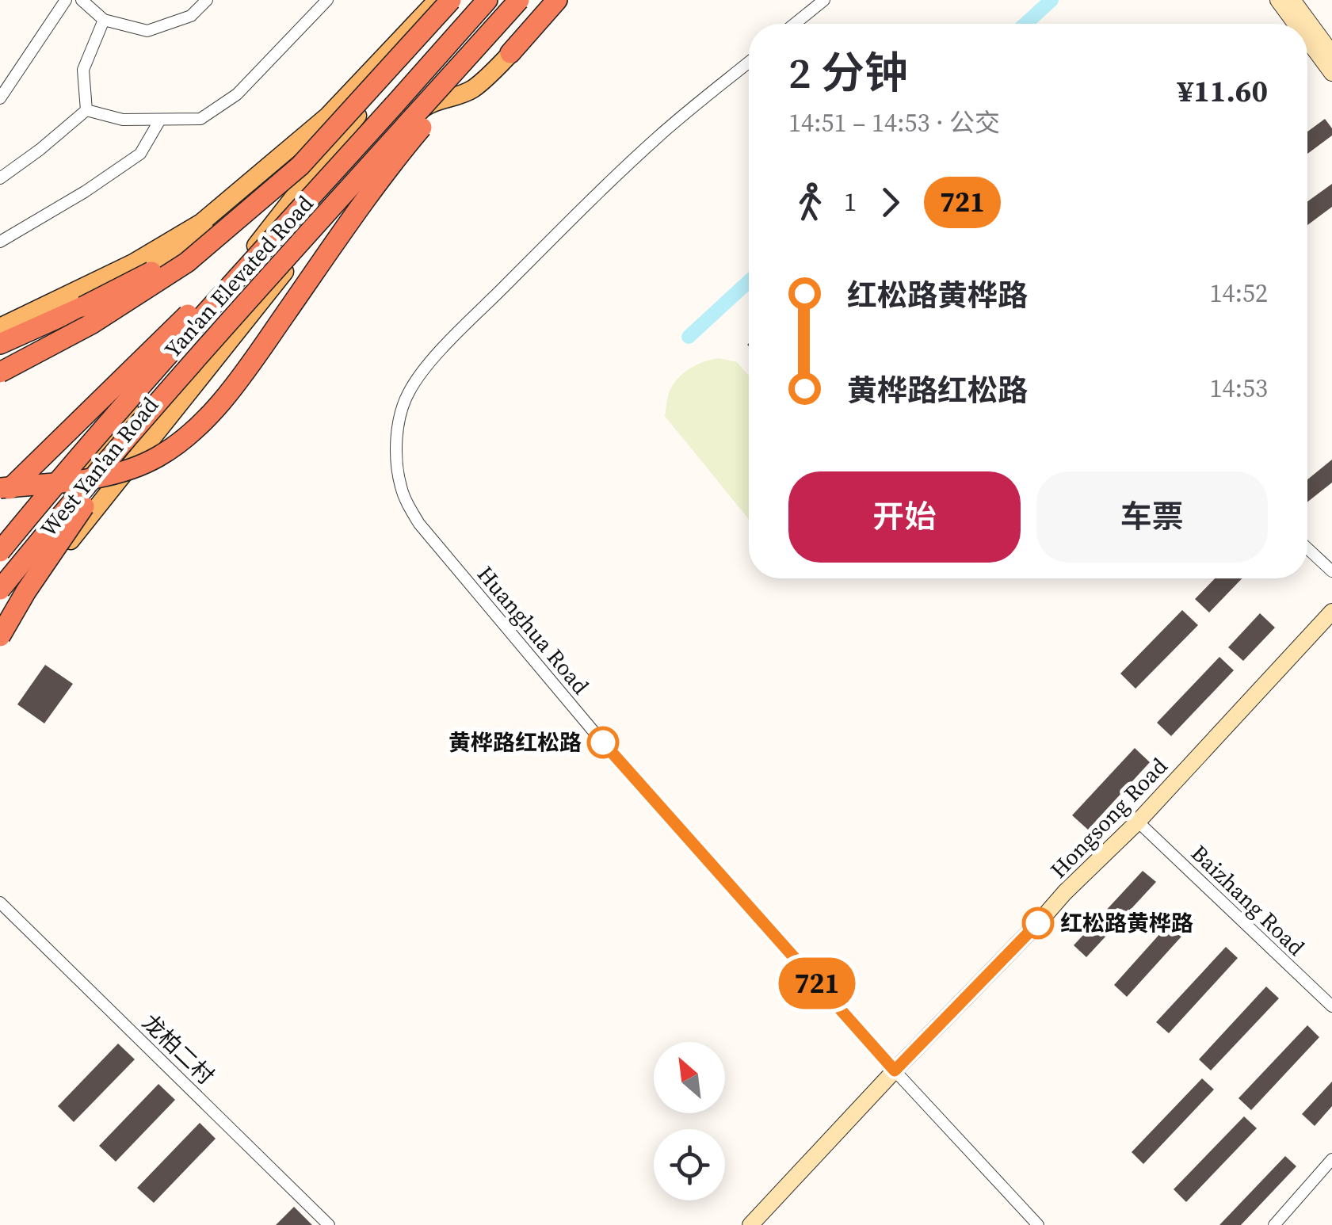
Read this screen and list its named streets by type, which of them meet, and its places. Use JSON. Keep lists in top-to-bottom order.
{
  "streets": {
    "highway": ["Yan'an Elevated Road"],
    "main road": ["West Yan'an Road"],
    "street": [
      "Huanghua Road",
      "Hongsong Road",
      "Baizhang Road",
      "龙柏二村"
    ]
  },
  "crossings": [
    ["Huanghua Road", "Hongsong Road"],
    ["Hongsong Road", "Baizhang Road"]
  ],
  "places": ["黄桦路红松路", "红松路黄桦路"],
  "lines": ["bus line 721"],
  "north": "top left",
  "page": {
    "on_map": "721",
    "heading": ["2 分钟", "14:51 – 14:53 · 公交", "¥11.60"],
    "legs": ["1", "721"],
    "list": [
      {
        "name": "红松路黄桦路",
        "value": "14:52"
      },
      {
        "name": "黄桦路红松路",
        "value": "14:53"
      }
    ],
    "buttons": ["开始", "车票"]
  }
}
